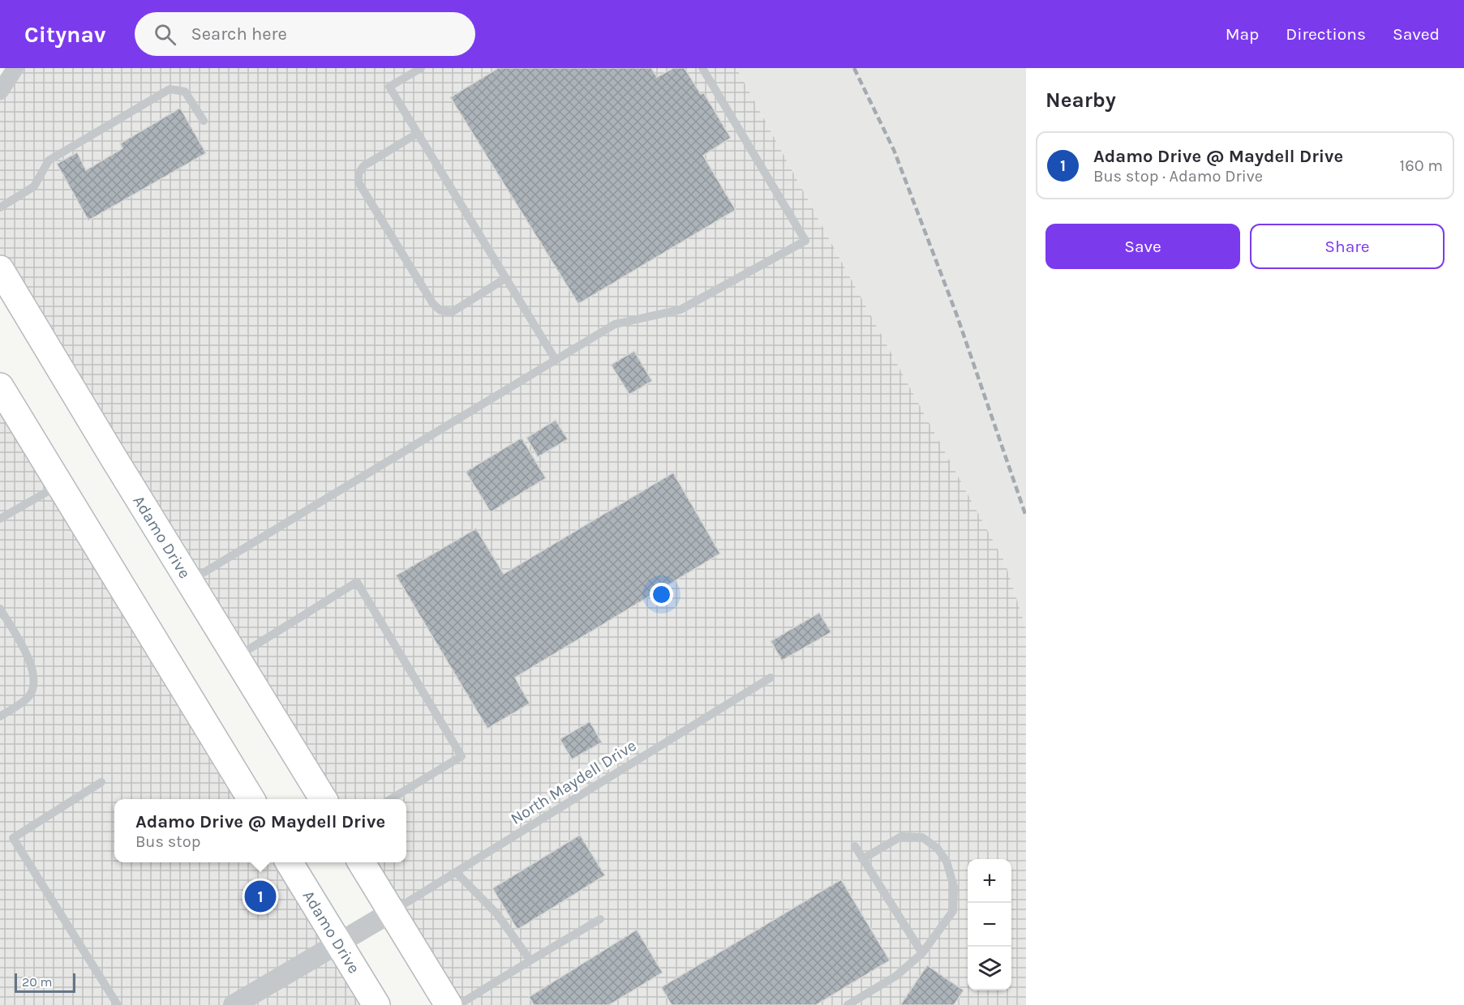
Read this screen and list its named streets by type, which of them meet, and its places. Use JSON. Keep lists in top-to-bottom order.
{
  "streets": {
    "main road": ["Adamo Drive"],
    "lane": ["North Maydell Drive"]
  },
  "scale_bar": "20 m",
  "page": {
    "header": "Citynav",
    "search": "Search here",
    "nav": ["Map", "Directions", "Saved"],
    "heading": "Nearby",
    "list": [
      {
        "mark": "1",
        "name": "Adamo Drive @ Maydell Drive",
        "note": "Bus stop · Adamo Drive",
        "value": "160 m"
      }
    ],
    "buttons": ["Save", "Share"],
    "popup": ["Adamo Drive @ Maydell Drive", "Bus stop"],
    "map_buttons": ["+", "−"],
    "pins": "1",
    "scale": "20 m"
  }
}
